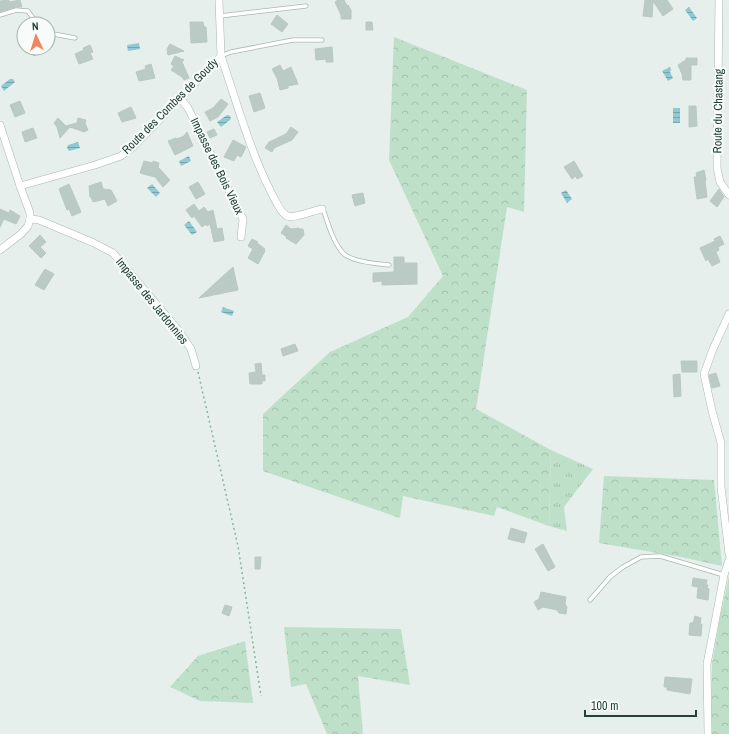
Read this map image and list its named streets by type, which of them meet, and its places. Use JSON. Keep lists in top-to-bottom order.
{
  "streets": {
    "street": [
      "Route des Combes de Goudy",
      "Route du Chastang",
      "Impasse des Bois Vieux",
      "Impasse des Jardonnies"
    ]
  },
  "crossings": [
    ["Route des Combes de Goudy", "Impasse des Bois Vieux"]
  ],
  "scale_bar": "100 m",
  "north": "top"
}
